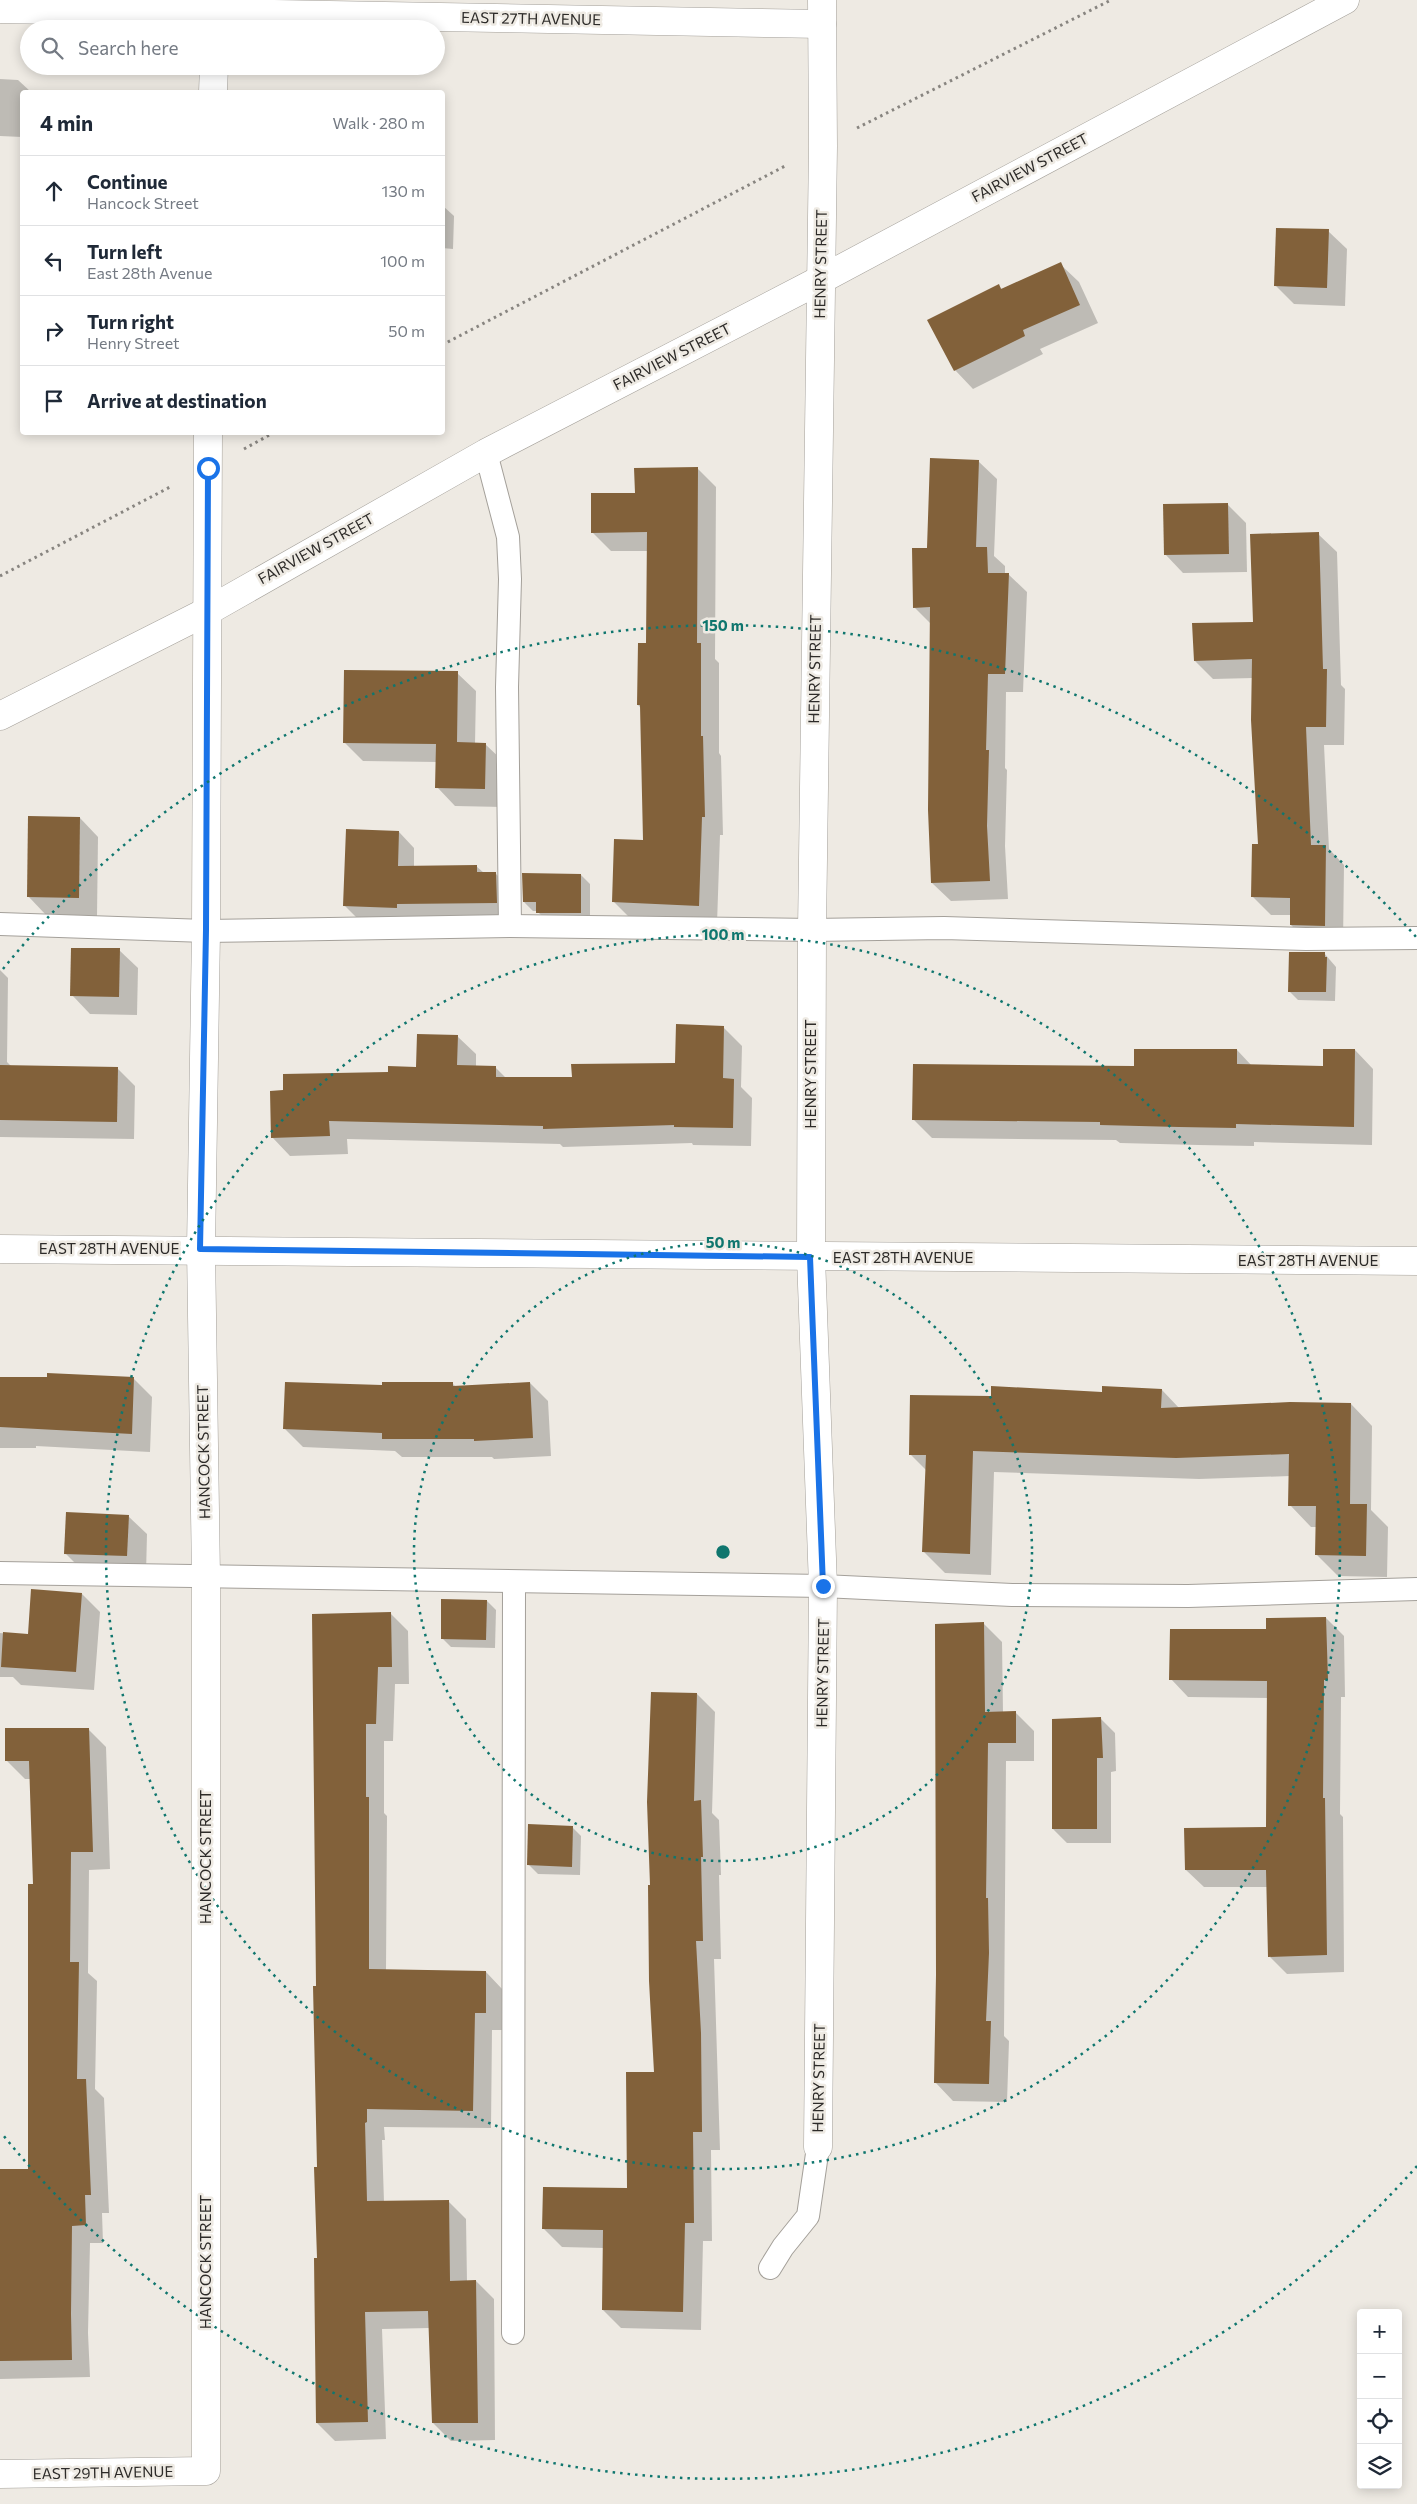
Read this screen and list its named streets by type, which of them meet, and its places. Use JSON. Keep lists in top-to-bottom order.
{
  "streets": {
    "street": [
      "EAST 27TH AVENUE",
      "FAIRVIEW STREET",
      "HENRY STREET",
      "EAST 28TH AVENUE",
      "HANCOCK STREET",
      "EAST 29TH AVENUE"
    ]
  },
  "crossings": [
    ["EAST 27TH AVENUE", "HENRY STREET"],
    ["FAIRVIEW STREET", "HENRY STREET"],
    ["FAIRVIEW STREET", "HANCOCK STREET"],
    ["HENRY STREET", "EAST 28TH AVENUE"],
    ["EAST 28TH AVENUE", "HANCOCK STREET"],
    ["HANCOCK STREET", "EAST 29TH AVENUE"]
  ],
  "page": {
    "search": "Search here",
    "heading": ["4 min", "Walk · 280 m"],
    "list": [
      ["Continue", "Hancock Street", "130 m"],
      ["Turn left", "East 28th Avenue", "100 m"],
      ["Turn right", "Henry Street", "50 m"],
      "Arrive at destination"
    ],
    "map_buttons": ["+", "−"]
  },
  "rings": ["150 m", "100 m", "50 m"]
}
